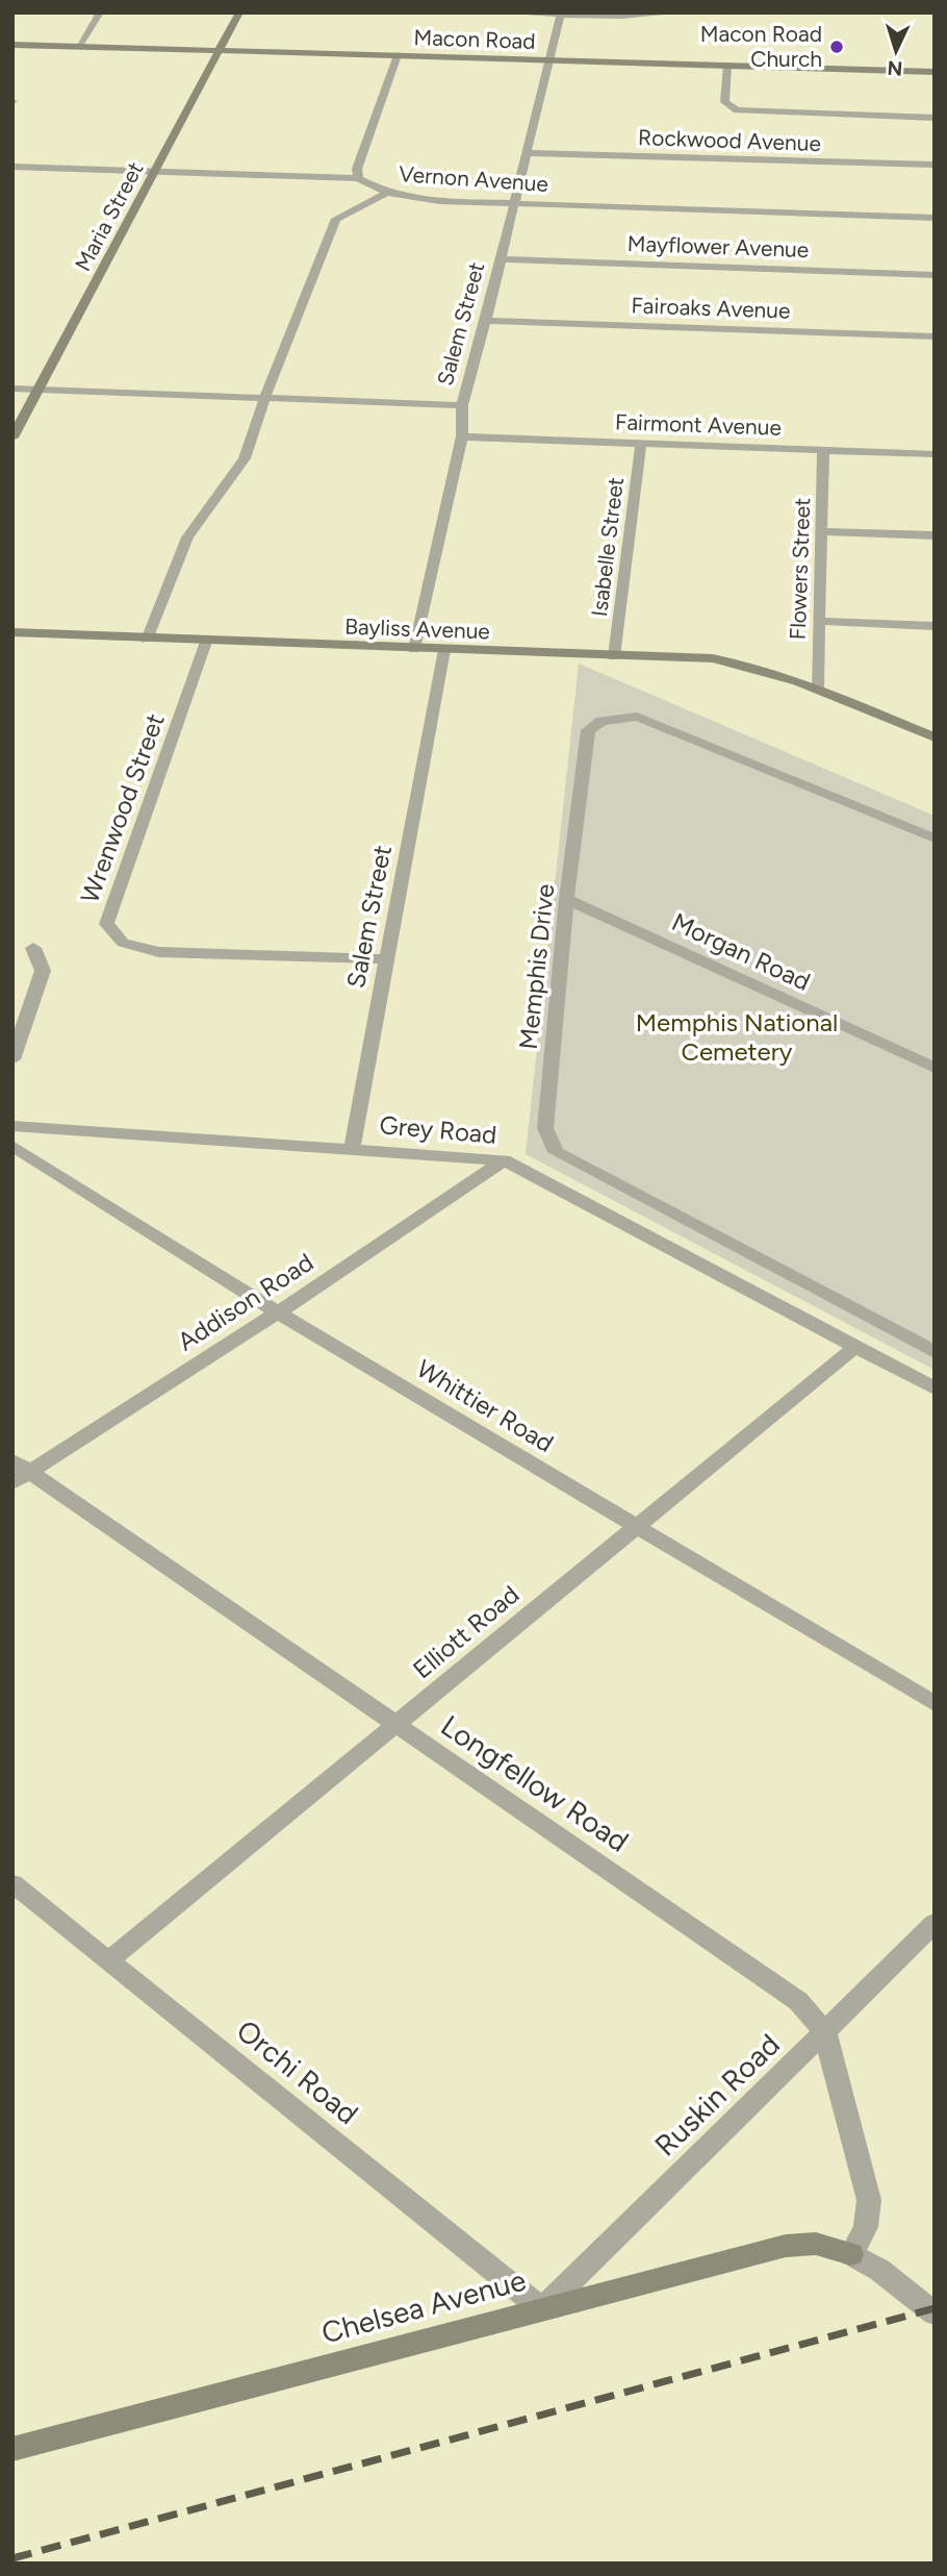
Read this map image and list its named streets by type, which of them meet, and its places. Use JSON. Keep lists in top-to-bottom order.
{
  "streets": {
    "street": [
      "Macon Road",
      "Rockwood Avenue",
      "Vernon Avenue",
      "Maria Street",
      "Mayflower Avenue",
      "Fairoaks Avenue",
      "Salem Street",
      "Fairmont Avenue",
      "Isabelle Street",
      "Flowers Street",
      "Bayliss Avenue",
      "Wrenwood Street",
      "Morgan Road",
      "Memphis Drive",
      "Grey Road",
      "Addison Road",
      "Whittier Road",
      "Elliott Road",
      "Longfellow Road",
      "Orchi Road",
      "Ruskin Road",
      "Chelsea Avenue"
    ]
  },
  "crossings": [
    ["Macon Road", "Maria Street"],
    ["Macon Road", "Salem Street"],
    ["Rockwood Avenue", "Salem Street"],
    ["Vernon Avenue", "Maria Street"],
    ["Vernon Avenue", "Salem Street"],
    ["Mayflower Avenue", "Salem Street"],
    ["Fairoaks Avenue", "Salem Street"],
    ["Salem Street", "Fairmont Avenue"],
    ["Salem Street", "Bayliss Avenue"],
    ["Salem Street", "Wrenwood Street"],
    ["Salem Street", "Grey Road"],
    ["Fairmont Avenue", "Isabelle Street"],
    ["Fairmont Avenue", "Flowers Street"],
    ["Isabelle Street", "Bayliss Avenue"],
    ["Flowers Street", "Bayliss Avenue"],
    ["Bayliss Avenue", "Wrenwood Street"],
    ["Morgan Road", "Memphis Drive"],
    ["Grey Road", "Addison Road"],
    ["Grey Road", "Elliott Road"],
    ["Addison Road", "Whittier Road"],
    ["Addison Road", "Longfellow Road"],
    ["Whittier Road", "Elliott Road"],
    ["Elliott Road", "Longfellow Road"],
    ["Elliott Road", "Orchi Road"],
    ["Longfellow Road", "Ruskin Road"],
    ["Longfellow Road", "Chelsea Avenue"],
    ["Orchi Road", "Ruskin Road"],
    ["Orchi Road", "Chelsea Avenue"],
    ["Ruskin Road", "Chelsea Avenue"]
  ],
  "parks": ["Memphis National Cemetery"],
  "places": ["Macon Road Church"],
  "north": "bottom"
}
